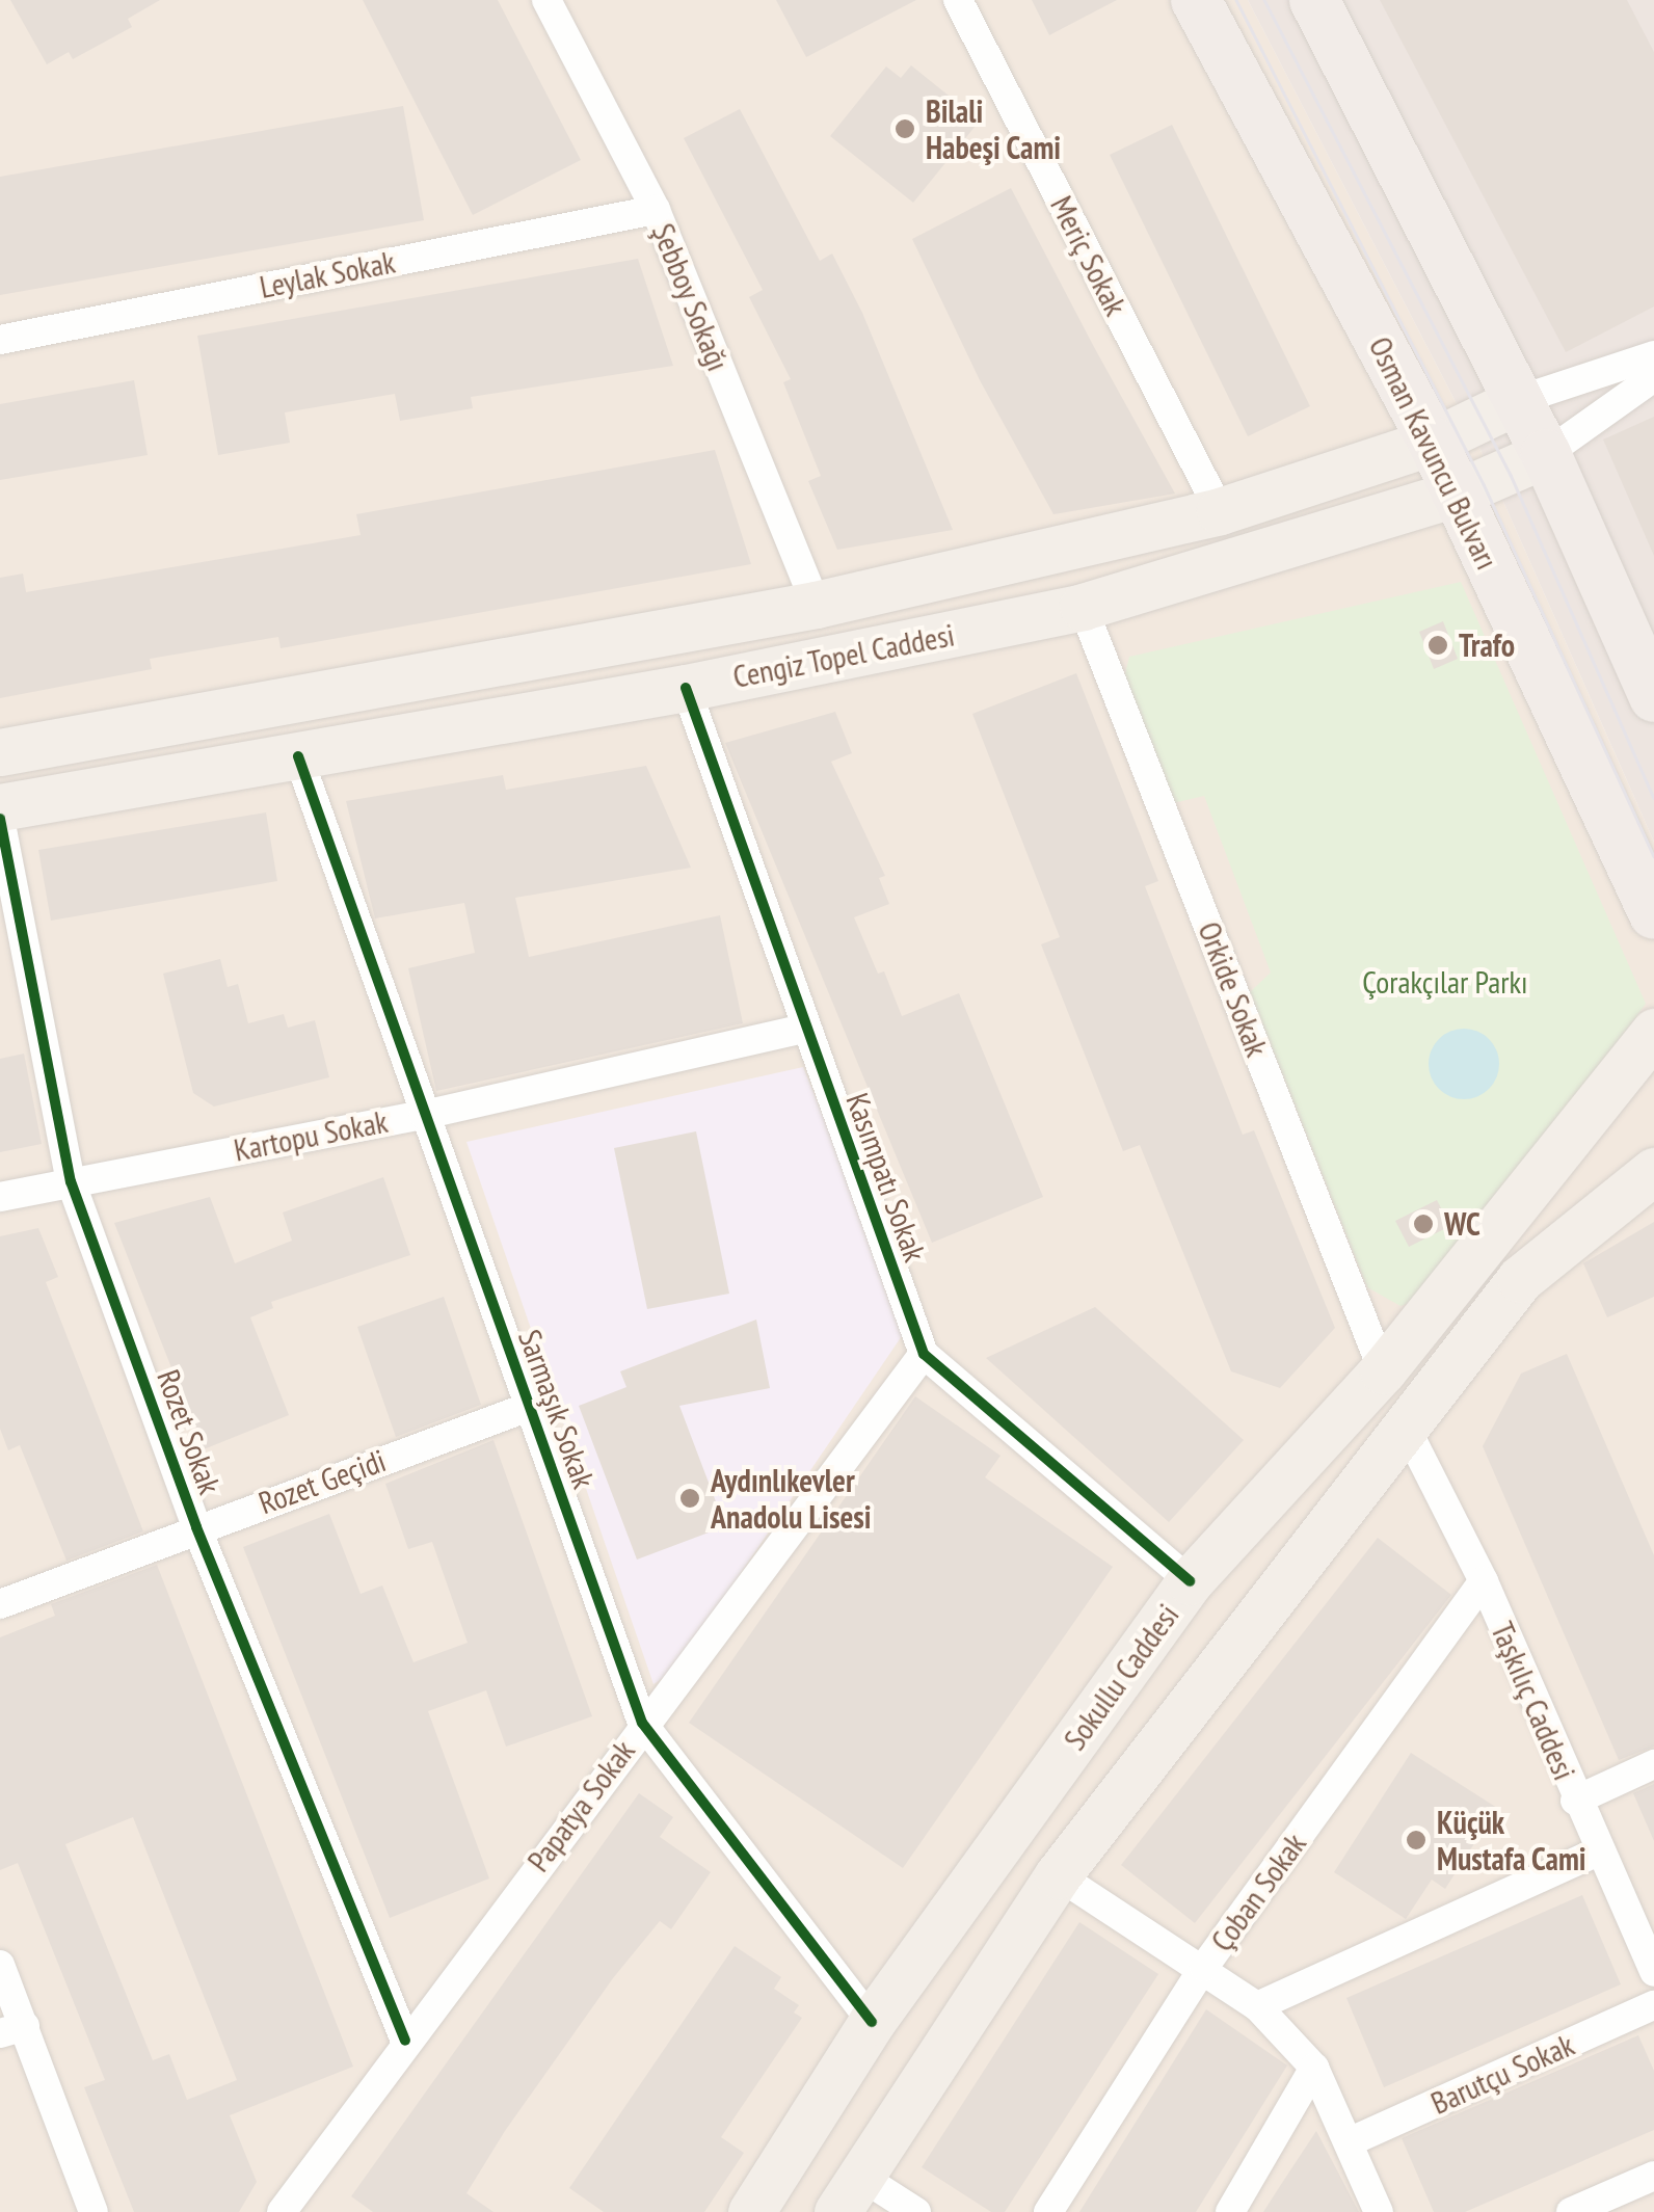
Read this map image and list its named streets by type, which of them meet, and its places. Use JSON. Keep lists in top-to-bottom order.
{
  "streets": {
    "highway": ["Osman Kavuncu Bulvarı"],
    "main road": ["Cengiz Topel Caddesi", "Sokullu Caddesi"],
    "street": [
      "Meriç Sokak",
      "Leylak Sokak",
      "Şebboy Sokağı",
      "Orkide Sokak",
      "Kartopu Sokak",
      "Kasımpatı Sokak",
      "Sarmaşık Sokak",
      "Rozet Sokak",
      "Rozet Geçidi",
      "Taşkılıç Caddesi",
      "Papatya Sokak",
      "Çoban Sokak",
      "Barutçu Sokak"
    ]
  },
  "crossings": [
    ["Meriç Sokak", "Cengiz Topel Caddesi"],
    ["Leylak Sokak", "Şebboy Sokağı"],
    ["Şebboy Sokağı", "Cengiz Topel Caddesi"],
    ["Osman Kavuncu Bulvarı", "Cengiz Topel Caddesi"],
    ["Cengiz Topel Caddesi", "Orkide Sokak"],
    ["Cengiz Topel Caddesi", "Kasımpatı Sokak"],
    ["Cengiz Topel Caddesi", "Sarmaşık Sokak"],
    ["Orkide Sokak", "Sokullu Caddesi"],
    ["Kartopu Sokak", "Kasımpatı Sokak"],
    ["Kartopu Sokak", "Sarmaşık Sokak"],
    ["Kartopu Sokak", "Rozet Sokak"],
    ["Kasımpatı Sokak", "Sokullu Caddesi"],
    ["Kasımpatı Sokak", "Papatya Sokak"],
    ["Sarmaşık Sokak", "Rozet Geçidi"],
    ["Sarmaşık Sokak", "Sokullu Caddesi"],
    ["Sarmaşık Sokak", "Papatya Sokak"],
    ["Rozet Sokak", "Rozet Geçidi"],
    ["Rozet Sokak", "Papatya Sokak"],
    ["Taşkılıç Caddesi", "Çoban Sokak"]
  ],
  "parks": ["Çorakçılar Parkı"],
  "places": [
    "Bilali Habeşi Cami",
    "Trafo",
    "WC",
    "Aydınlıkevler Anadolu Lisesi",
    "Küçük Mustafa Cami"
  ]
}
